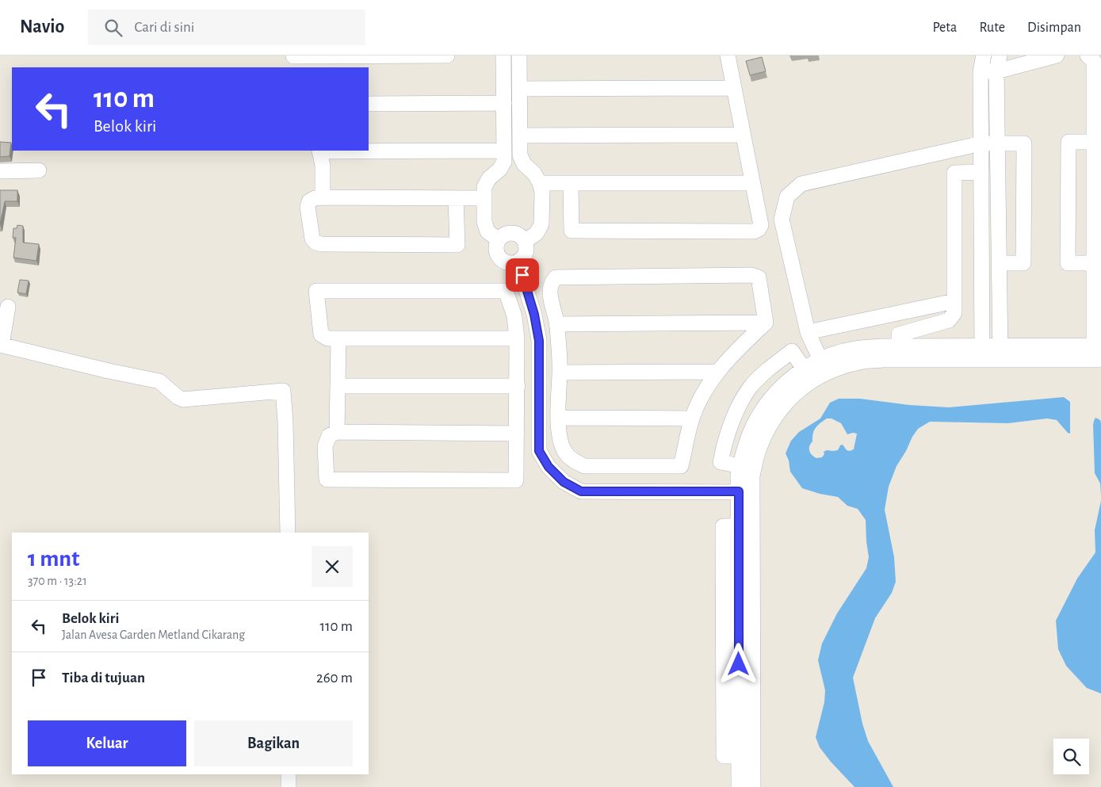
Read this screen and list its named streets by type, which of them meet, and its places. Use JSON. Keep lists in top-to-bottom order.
{
  "page": {
    "header": "Navio",
    "search": "Cari di sini",
    "nav": ["Peta", "Rute", "Disimpan"],
    "turn": ["110 m", "Belok kiri"],
    "heading": ["1 mnt", "370 m · 13:21"],
    "list": [
      {
        "name": "Belok kiri",
        "note": "Jalan Avesa Garden Metland Cikarang",
        "value": "110 m"
      },
      {
        "name": "Tiba di tujuan",
        "value": "260 m"
      }
    ],
    "buttons": ["Keluar", "Bagikan"]
  }
}
